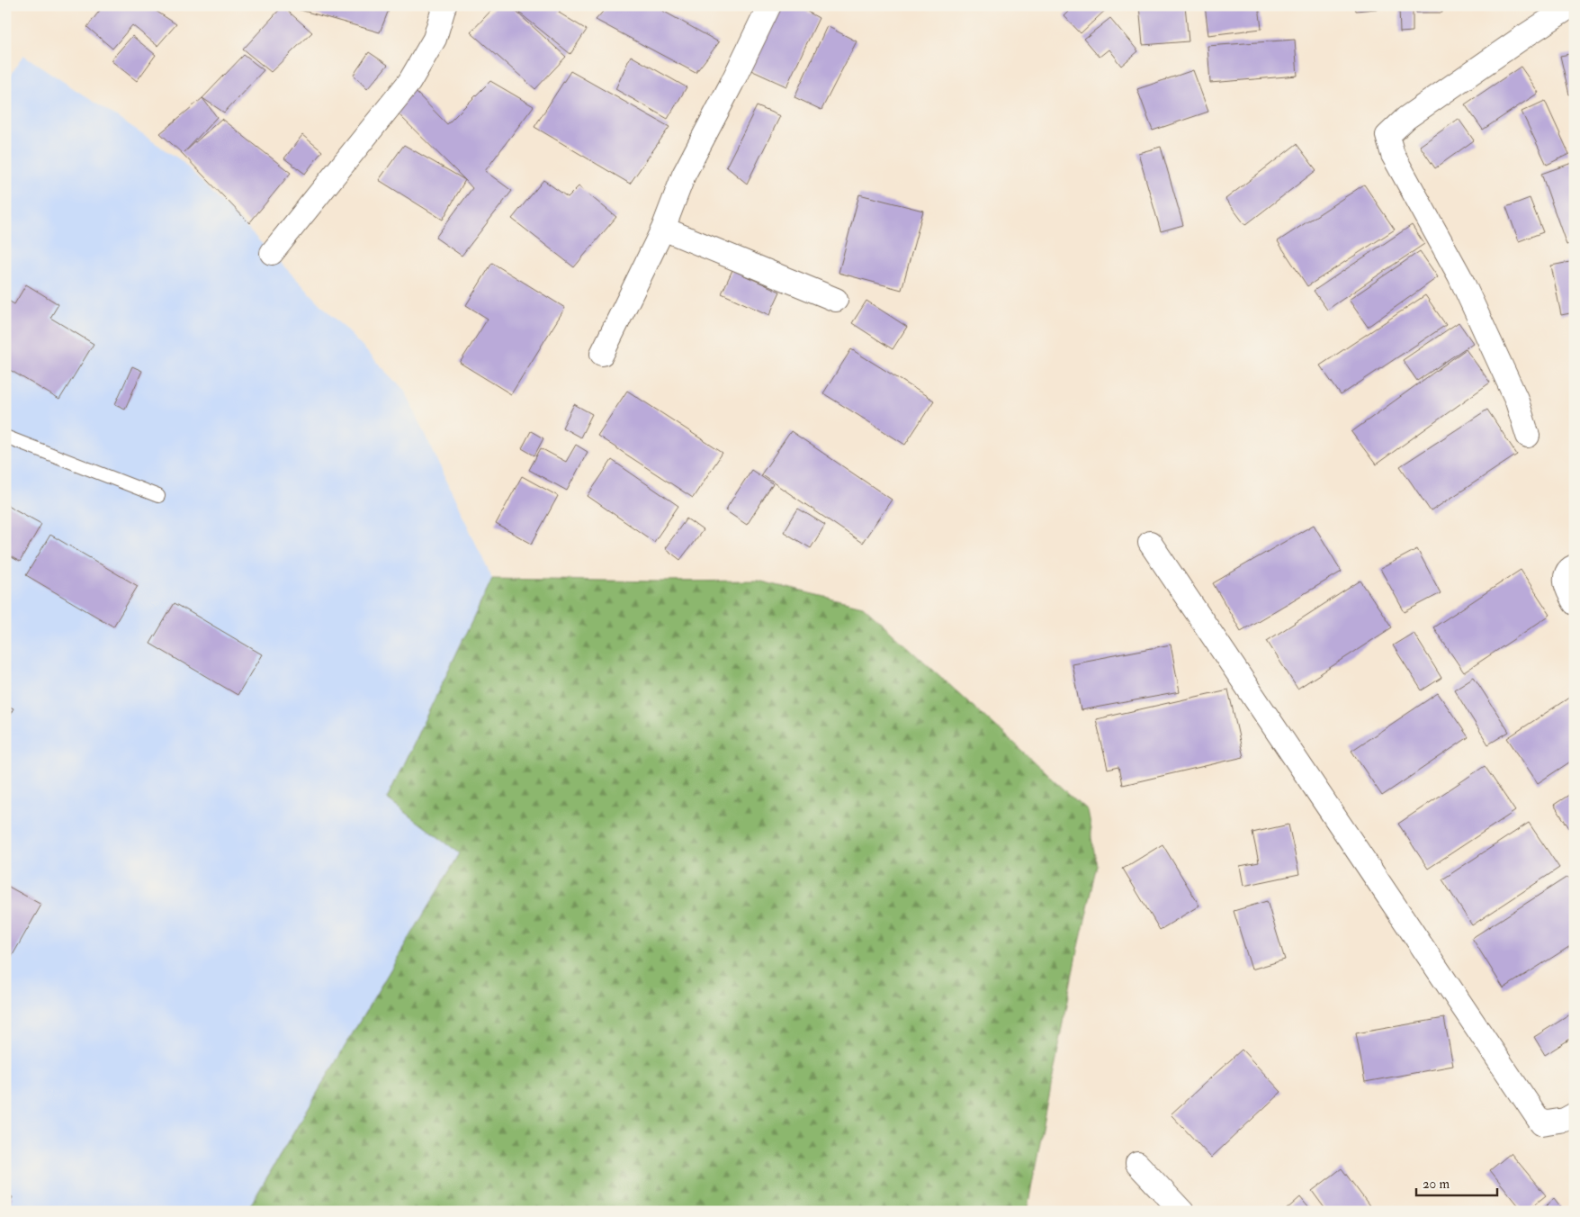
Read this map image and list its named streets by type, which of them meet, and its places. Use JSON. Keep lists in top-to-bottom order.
{
  "scale_bar": "20 m"
}
